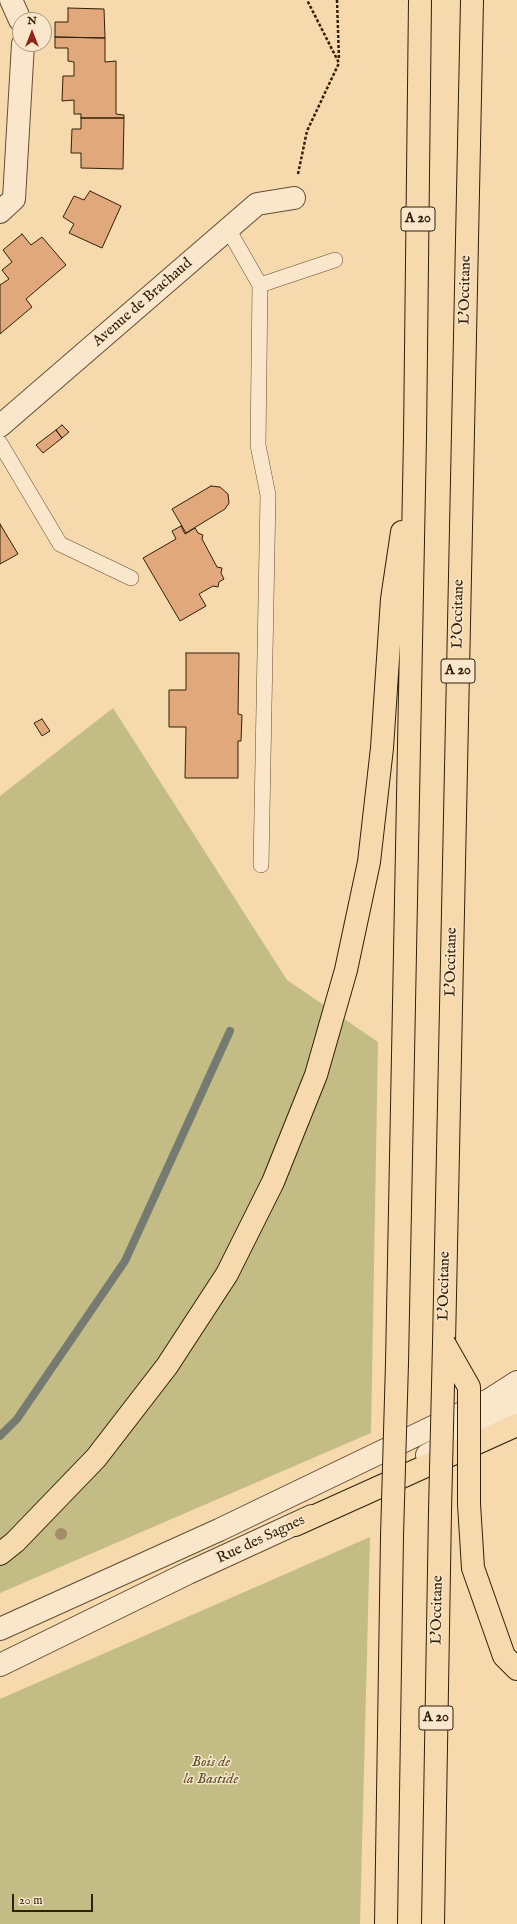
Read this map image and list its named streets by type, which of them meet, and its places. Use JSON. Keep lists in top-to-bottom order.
{
  "streets": {
    "highway": ["A 20", "L'Occitane"],
    "street": ["Avenue de Brachaud", "Rue des Sagnes"]
  },
  "parks": ["Bois de la Bastide"],
  "scale_bar": "20 m",
  "north": "top"
}
